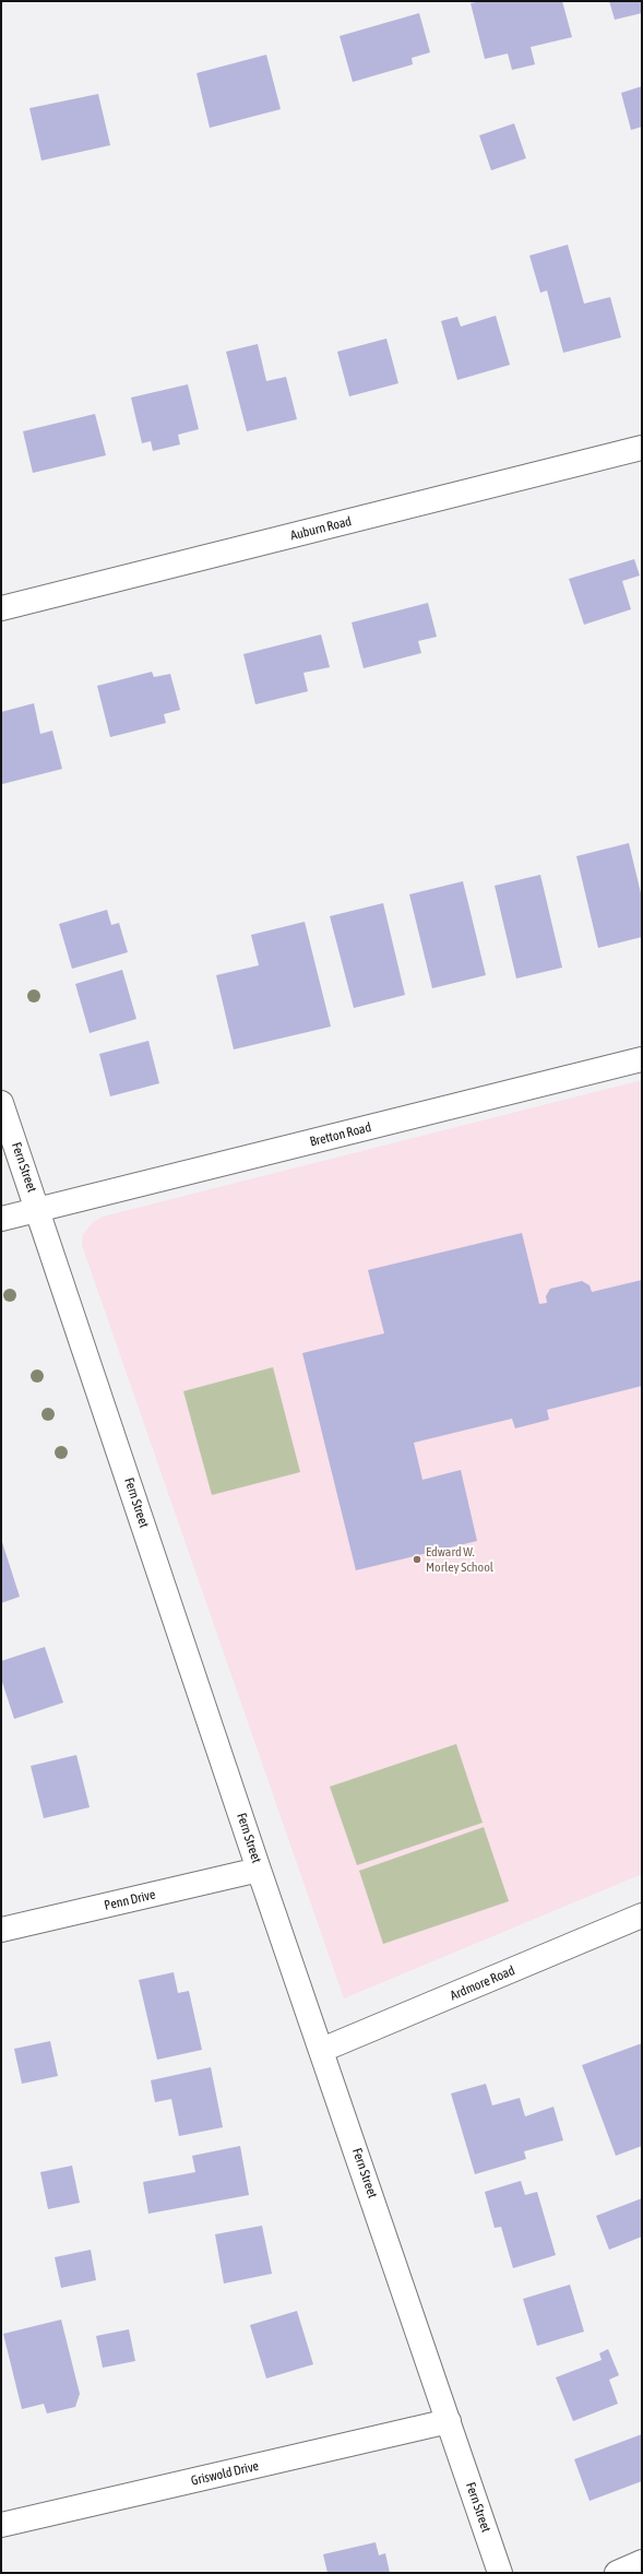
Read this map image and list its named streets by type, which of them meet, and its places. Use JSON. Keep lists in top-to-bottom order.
{
  "streets": {
    "street": [
      "Auburn Road",
      "Bretton Road",
      "Fern Street",
      "Penn Drive",
      "Ardmore Road",
      "Griswold Drive"
    ]
  },
  "crossings": [
    ["Bretton Road", "Fern Street"],
    ["Fern Street", "Penn Drive"],
    ["Fern Street", "Ardmore Road"],
    ["Fern Street", "Griswold Drive"]
  ],
  "places": ["Edward W. Morley School"]
}
